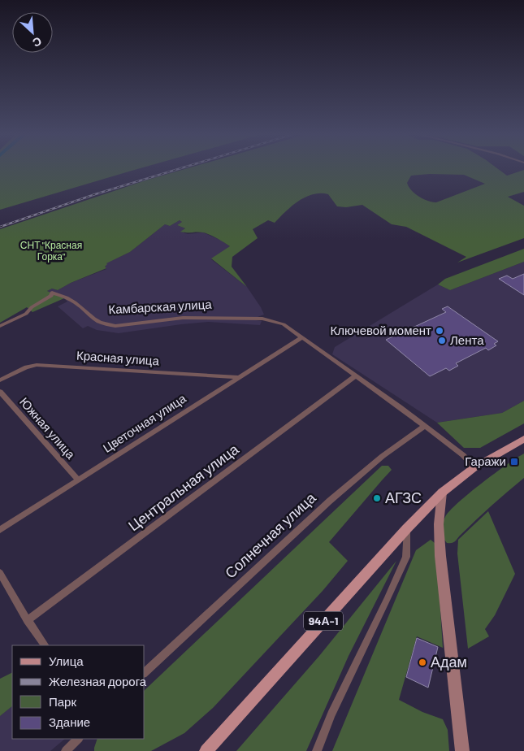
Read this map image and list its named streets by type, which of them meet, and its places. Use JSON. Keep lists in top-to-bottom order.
{
  "streets": {
    "main road": ["94А-1"],
    "street": [
      "Камбарская улица",
      "Красная улица",
      "Цветочная улица",
      "Южная улица",
      "Центральная улица",
      "Солнечная улица"
    ]
  },
  "crossings": [
    ["Камбарская улица", "Цветочная улица"],
    ["Камбарская улица", "Центральная улица"],
    ["Камбарская улица", "Солнечная улица"],
    ["Красная улица", "Цветочная улица"],
    ["Цветочная улица", "Южная улица"]
  ],
  "parks": ["СНТ \"Красная Горка\""],
  "places": {
    "other": [
      "Ключевой момент",
      "Лента",
      "АГЗС",
      "Адам"
    ],
    "transit": ["Гаражи"]
  },
  "legend": [
    "Улица",
    "Железная дорога",
    "Парк",
    "Здание"
  ],
  "north": "bottom right"
}
